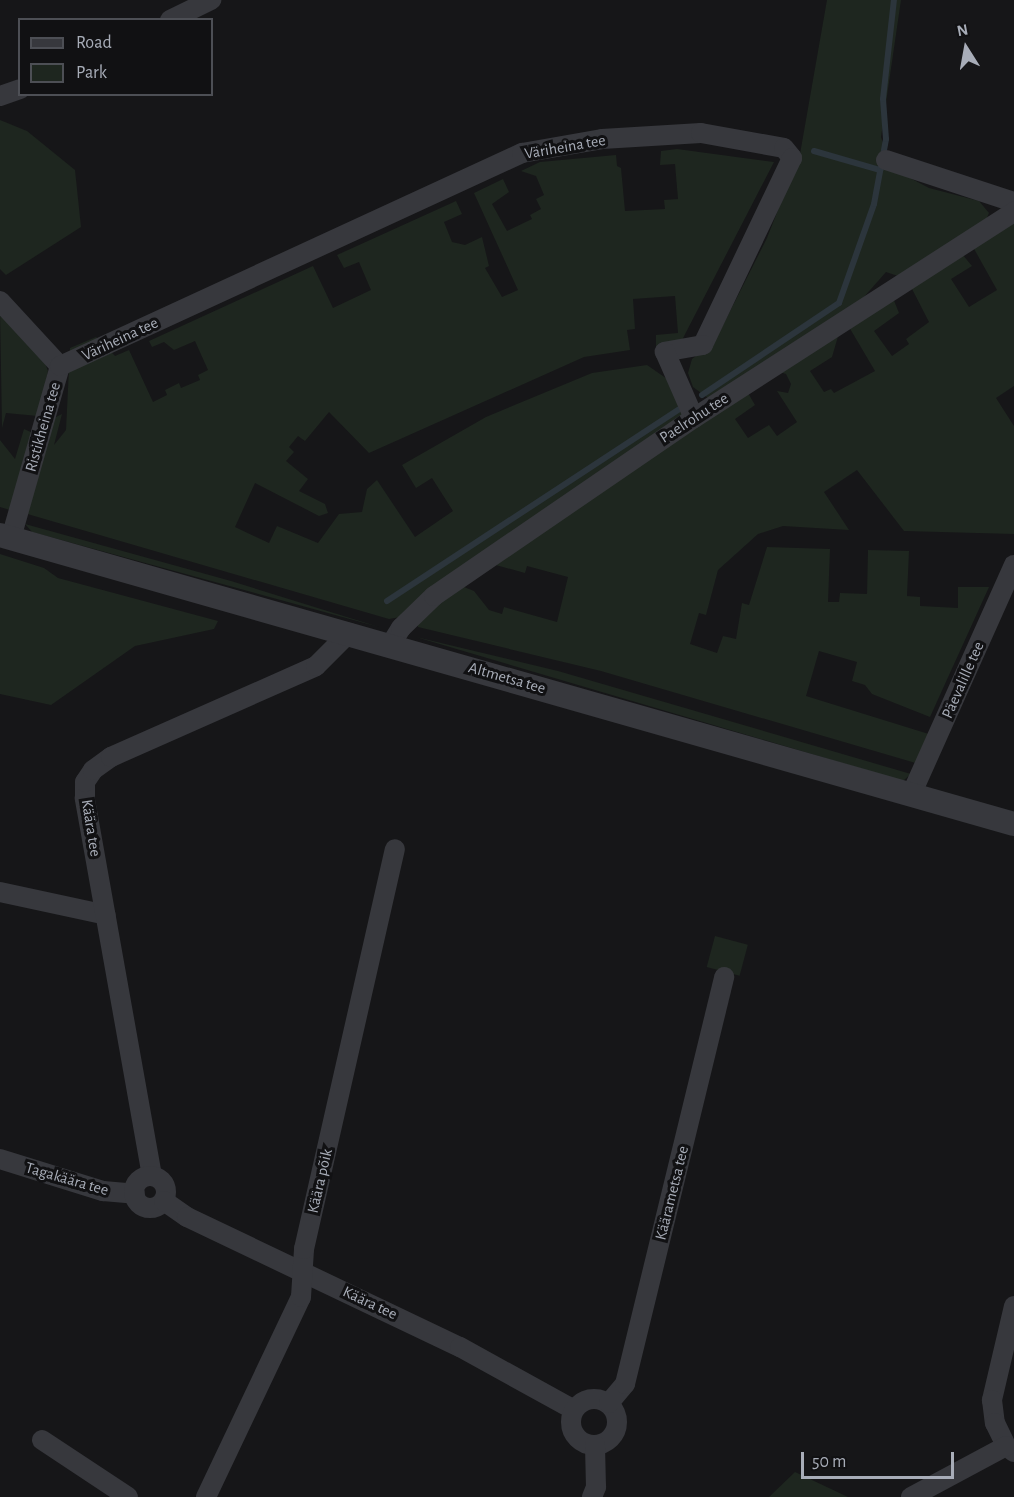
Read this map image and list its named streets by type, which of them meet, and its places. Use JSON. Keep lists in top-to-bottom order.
{
  "streets": {
    "street": [
      "Väriheina tee",
      "Paelrohu tee",
      "Ristikheina tee",
      "Altmetsa tee",
      "Päevalille tee",
      "Käära tee",
      "Tagakäära tee",
      "Käära põik",
      "Käärametsa tee"
    ]
  },
  "crossings": [
    ["Väriheina tee", "Paelrohu tee"],
    ["Väriheina tee", "Ristikheina tee"],
    ["Paelrohu tee", "Altmetsa tee"],
    ["Ristikheina tee", "Altmetsa tee"],
    ["Altmetsa tee", "Päevalille tee"],
    ["Altmetsa tee", "Käära tee"],
    ["Käära tee", "Tagakäära tee"],
    ["Käära tee", "Käära põik"],
    ["Käära tee", "Käärametsa tee"]
  ],
  "legend": ["Road", "Park"],
  "scale_bar": "50 m",
  "north": "top"
}
